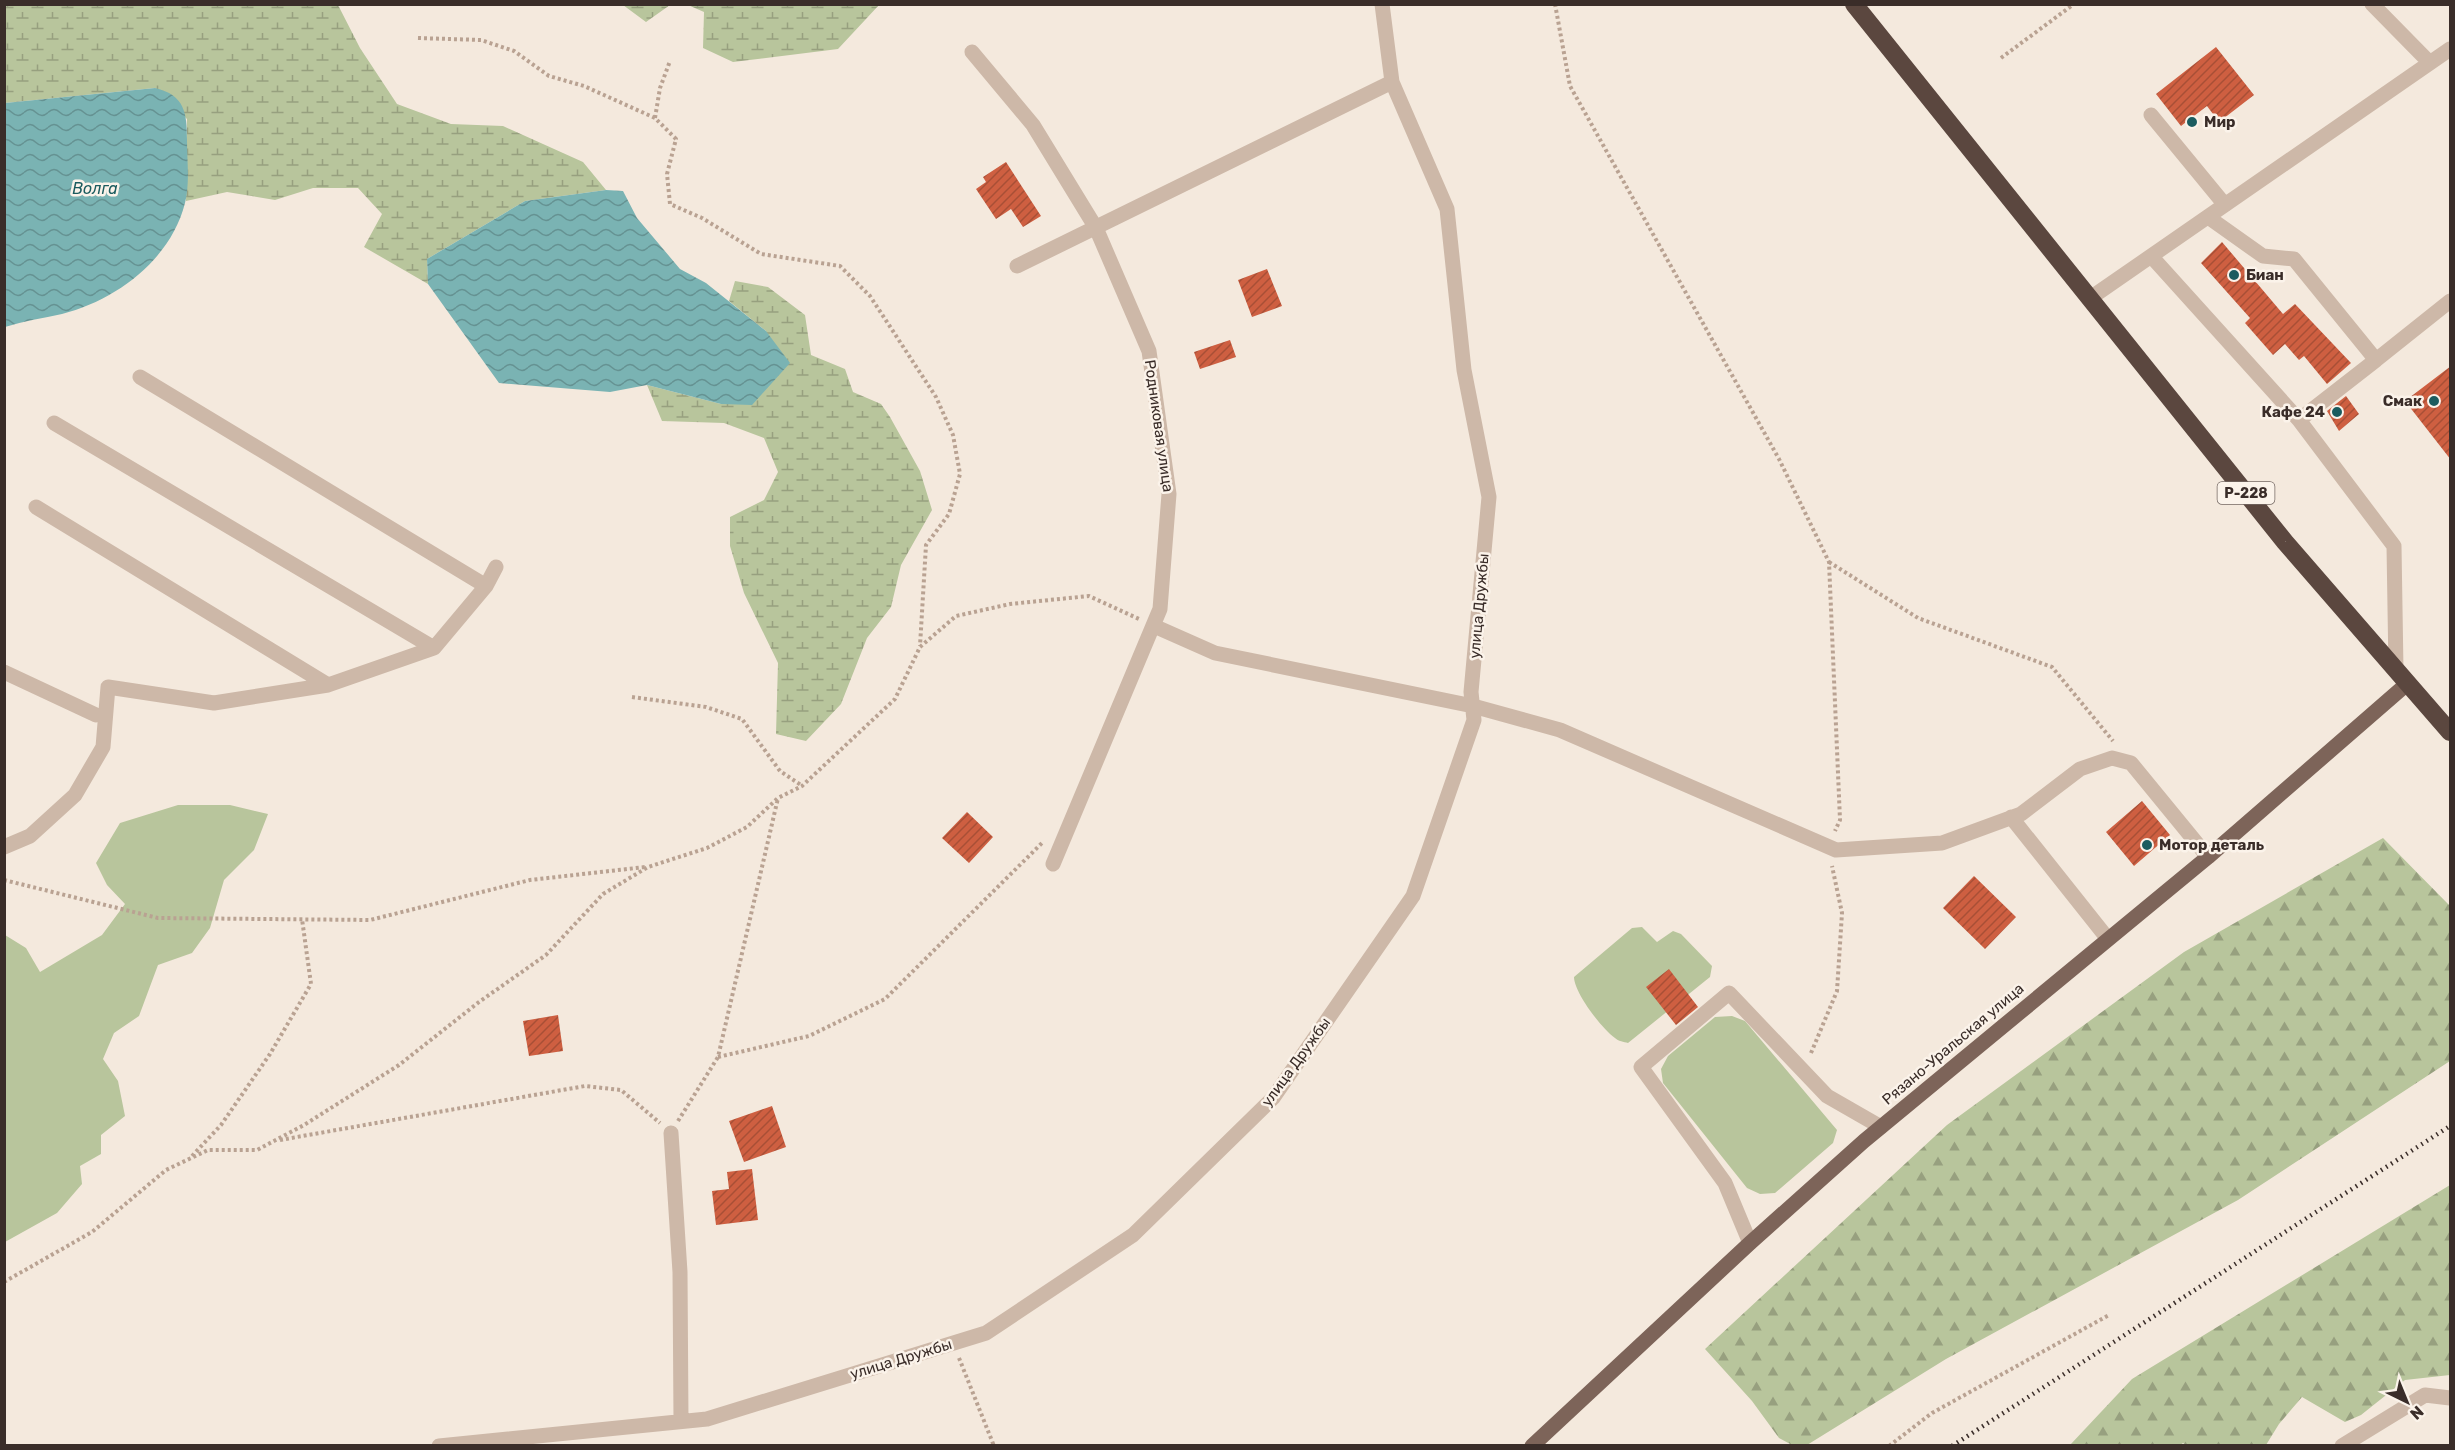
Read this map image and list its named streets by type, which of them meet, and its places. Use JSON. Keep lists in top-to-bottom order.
{
  "streets": {
    "highway": ["Р-228"],
    "main road": ["Рязано-Уральская улица"],
    "street": ["Родниковая улица", "улица Дружбы"]
  },
  "crossings": [
    ["Р-228", "Рязано-Уральская улица"]
  ],
  "water": ["Волга"],
  "places": [
    "Мир",
    "Биан",
    "Смак",
    "Кафе 24",
    "Мотор деталь"
  ],
  "north": "bottom right"
}
